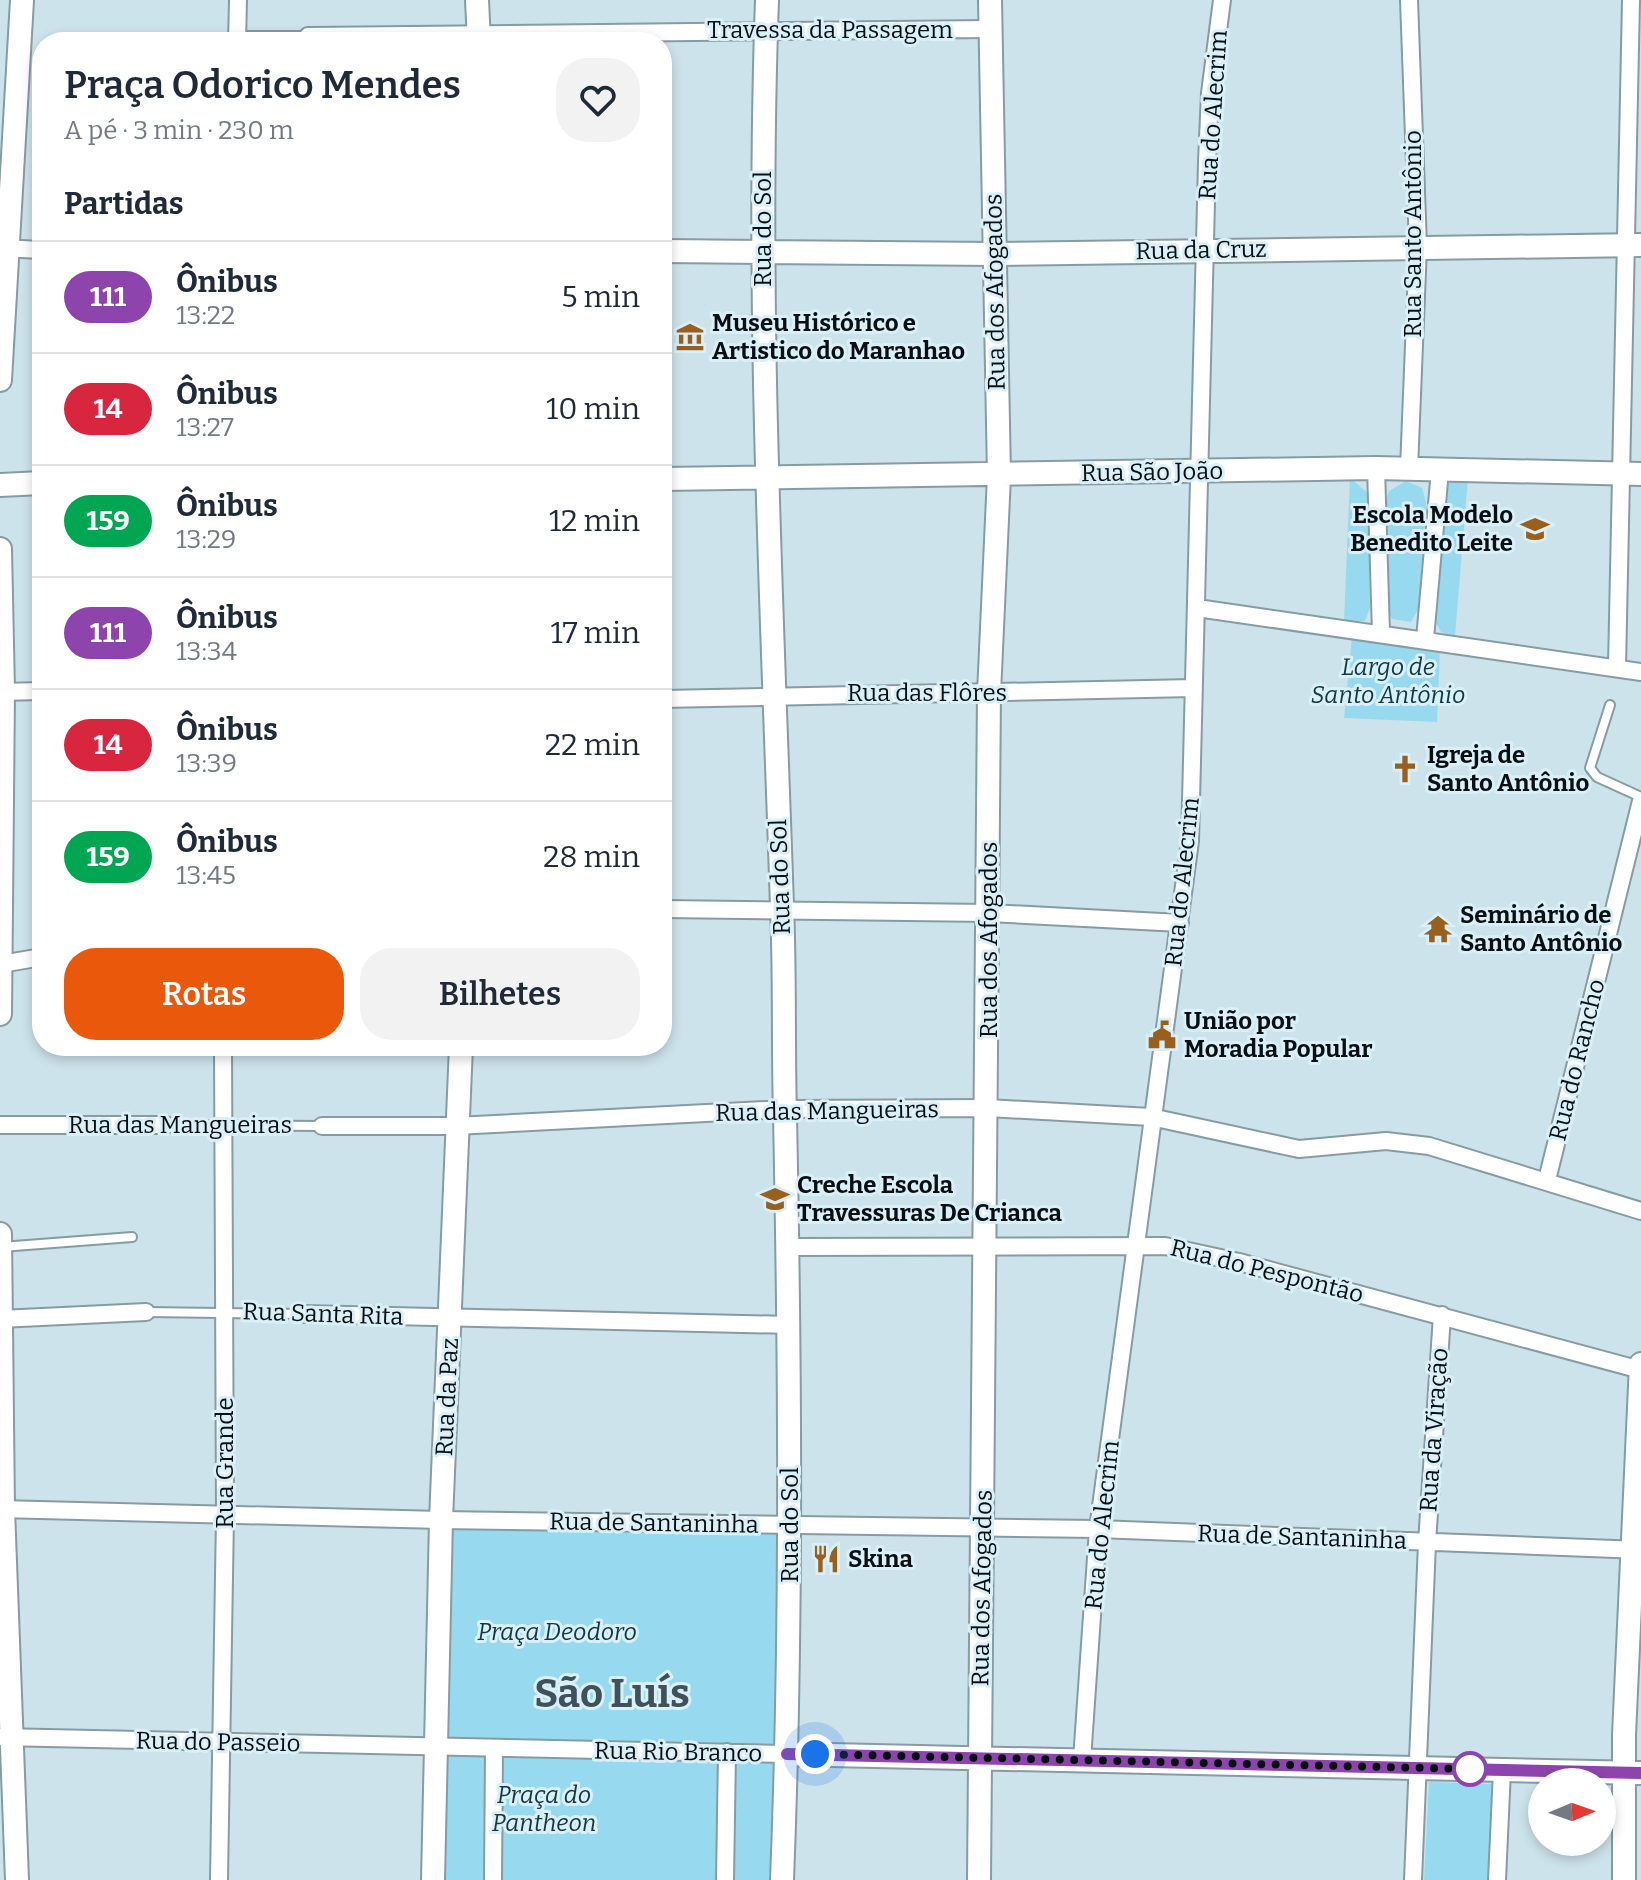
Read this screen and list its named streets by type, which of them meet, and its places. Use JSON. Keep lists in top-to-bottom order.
{
  "streets": {
    "street": [
      "Travessa da Passagem",
      "Rua do Alecrim",
      "Rua do Sol",
      "Rua Santo Antônio",
      "Rua da Cruz",
      "Rua dos Afogados",
      "Rua São João",
      "Rua das Flôres",
      "Rua do Rancho",
      "Rua das Mangueiras",
      "Rua do Pespontão",
      "Rua Santa Rita",
      "Rua da Paz",
      "Rua da Viração",
      "Rua Grande",
      "Rua de Santaninha",
      "Rua do Passeio",
      "Rua Rio Branco"
    ]
  },
  "crossings": [
    ["Travessa da Passagem", "Rua do Sol"],
    ["Travessa da Passagem", "Rua dos Afogados"],
    ["Rua do Alecrim", "Rua da Cruz"],
    ["Rua do Alecrim", "Rua São João"],
    ["Rua do Alecrim", "Rua das Flôres"],
    ["Rua do Alecrim", "Rua das Mangueiras"],
    ["Rua do Alecrim", "Rua do Pespontão"],
    ["Rua do Alecrim", "Rua de Santaninha"],
    ["Rua do Alecrim", "Rua Rio Branco"],
    ["Rua do Sol", "Rua da Cruz"],
    ["Rua do Sol", "Rua São João"],
    ["Rua do Sol", "Rua das Flôres"],
    ["Rua do Sol", "Rua das Mangueiras"],
    ["Rua do Sol", "Rua do Pespontão"],
    ["Rua do Sol", "Rua Santa Rita"],
    ["Rua do Sol", "Rua de Santaninha"],
    ["Rua do Sol", "Rua Rio Branco"],
    ["Rua Santo Antônio", "Rua da Cruz"],
    ["Rua Santo Antônio", "Rua São João"],
    ["Rua da Cruz", "Rua dos Afogados"],
    ["Rua dos Afogados", "Rua São João"],
    ["Rua dos Afogados", "Rua das Flôres"],
    ["Rua dos Afogados", "Rua das Mangueiras"],
    ["Rua dos Afogados", "Rua do Pespontão"],
    ["Rua dos Afogados", "Rua de Santaninha"],
    ["Rua dos Afogados", "Rua Rio Branco"],
    ["Rua do Rancho", "Rua das Mangueiras"],
    ["Rua das Mangueiras", "Rua da Paz"],
    ["Rua das Mangueiras", "Rua Grande"],
    ["Rua do Pespontão", "Rua da Viração"],
    ["Rua Santa Rita", "Rua da Paz"],
    ["Rua Santa Rita", "Rua Grande"],
    ["Rua da Paz", "Rua de Santaninha"],
    ["Rua da Paz", "Rua do Passeio"],
    ["Rua da Paz", "Rua Rio Branco"],
    ["Rua da Viração", "Rua de Santaninha"],
    ["Rua da Viração", "Rua Rio Branco"],
    ["Rua Grande", "Rua de Santaninha"],
    ["Rua Grande", "Rua do Passeio"],
    ["Rua do Passeio", "Rua Rio Branco"]
  ],
  "districts": ["São Luís"],
  "parks": ["Largo de Santo Antônio", "Praça Deodoro", "Praça do Pantheon"],
  "places": {
    "museum": ["Museu Histórico e Artistico do Maranhao"],
    "school or university": ["Escola Modelo Benedito Leite", "Creche Escola Travessuras De Crianca"],
    "church": ["Igreja de Santo Antônio"],
    "temple": ["Seminário de Santo Antônio"],
    "public building": ["União por Moradia Popular"],
    "restaurant": ["Skina"]
  },
  "lines": ["bus line 111"],
  "north": "right",
  "page": {
    "heading": [
      ["Praça Odorico Mendes", "A pé · 3 min · 230 m"],
      "Partidas"
    ],
    "list": [
      {
        "mark": "111",
        "name": "Ônibus",
        "note": "13:22",
        "value": "5 min"
      },
      {
        "mark": "14",
        "name": "Ônibus",
        "note": "13:27",
        "value": "10 min"
      },
      {
        "mark": "159",
        "name": "Ônibus",
        "note": "13:29",
        "value": "12 min"
      },
      {
        "mark": "111",
        "name": "Ônibus",
        "note": "13:34",
        "value": "17 min"
      },
      {
        "mark": "14",
        "name": "Ônibus",
        "note": "13:39",
        "value": "22 min"
      },
      {
        "mark": "159",
        "name": "Ônibus",
        "note": "13:45",
        "value": "28 min"
      }
    ],
    "buttons": ["Rotas", "Bilhetes"]
  }
}
